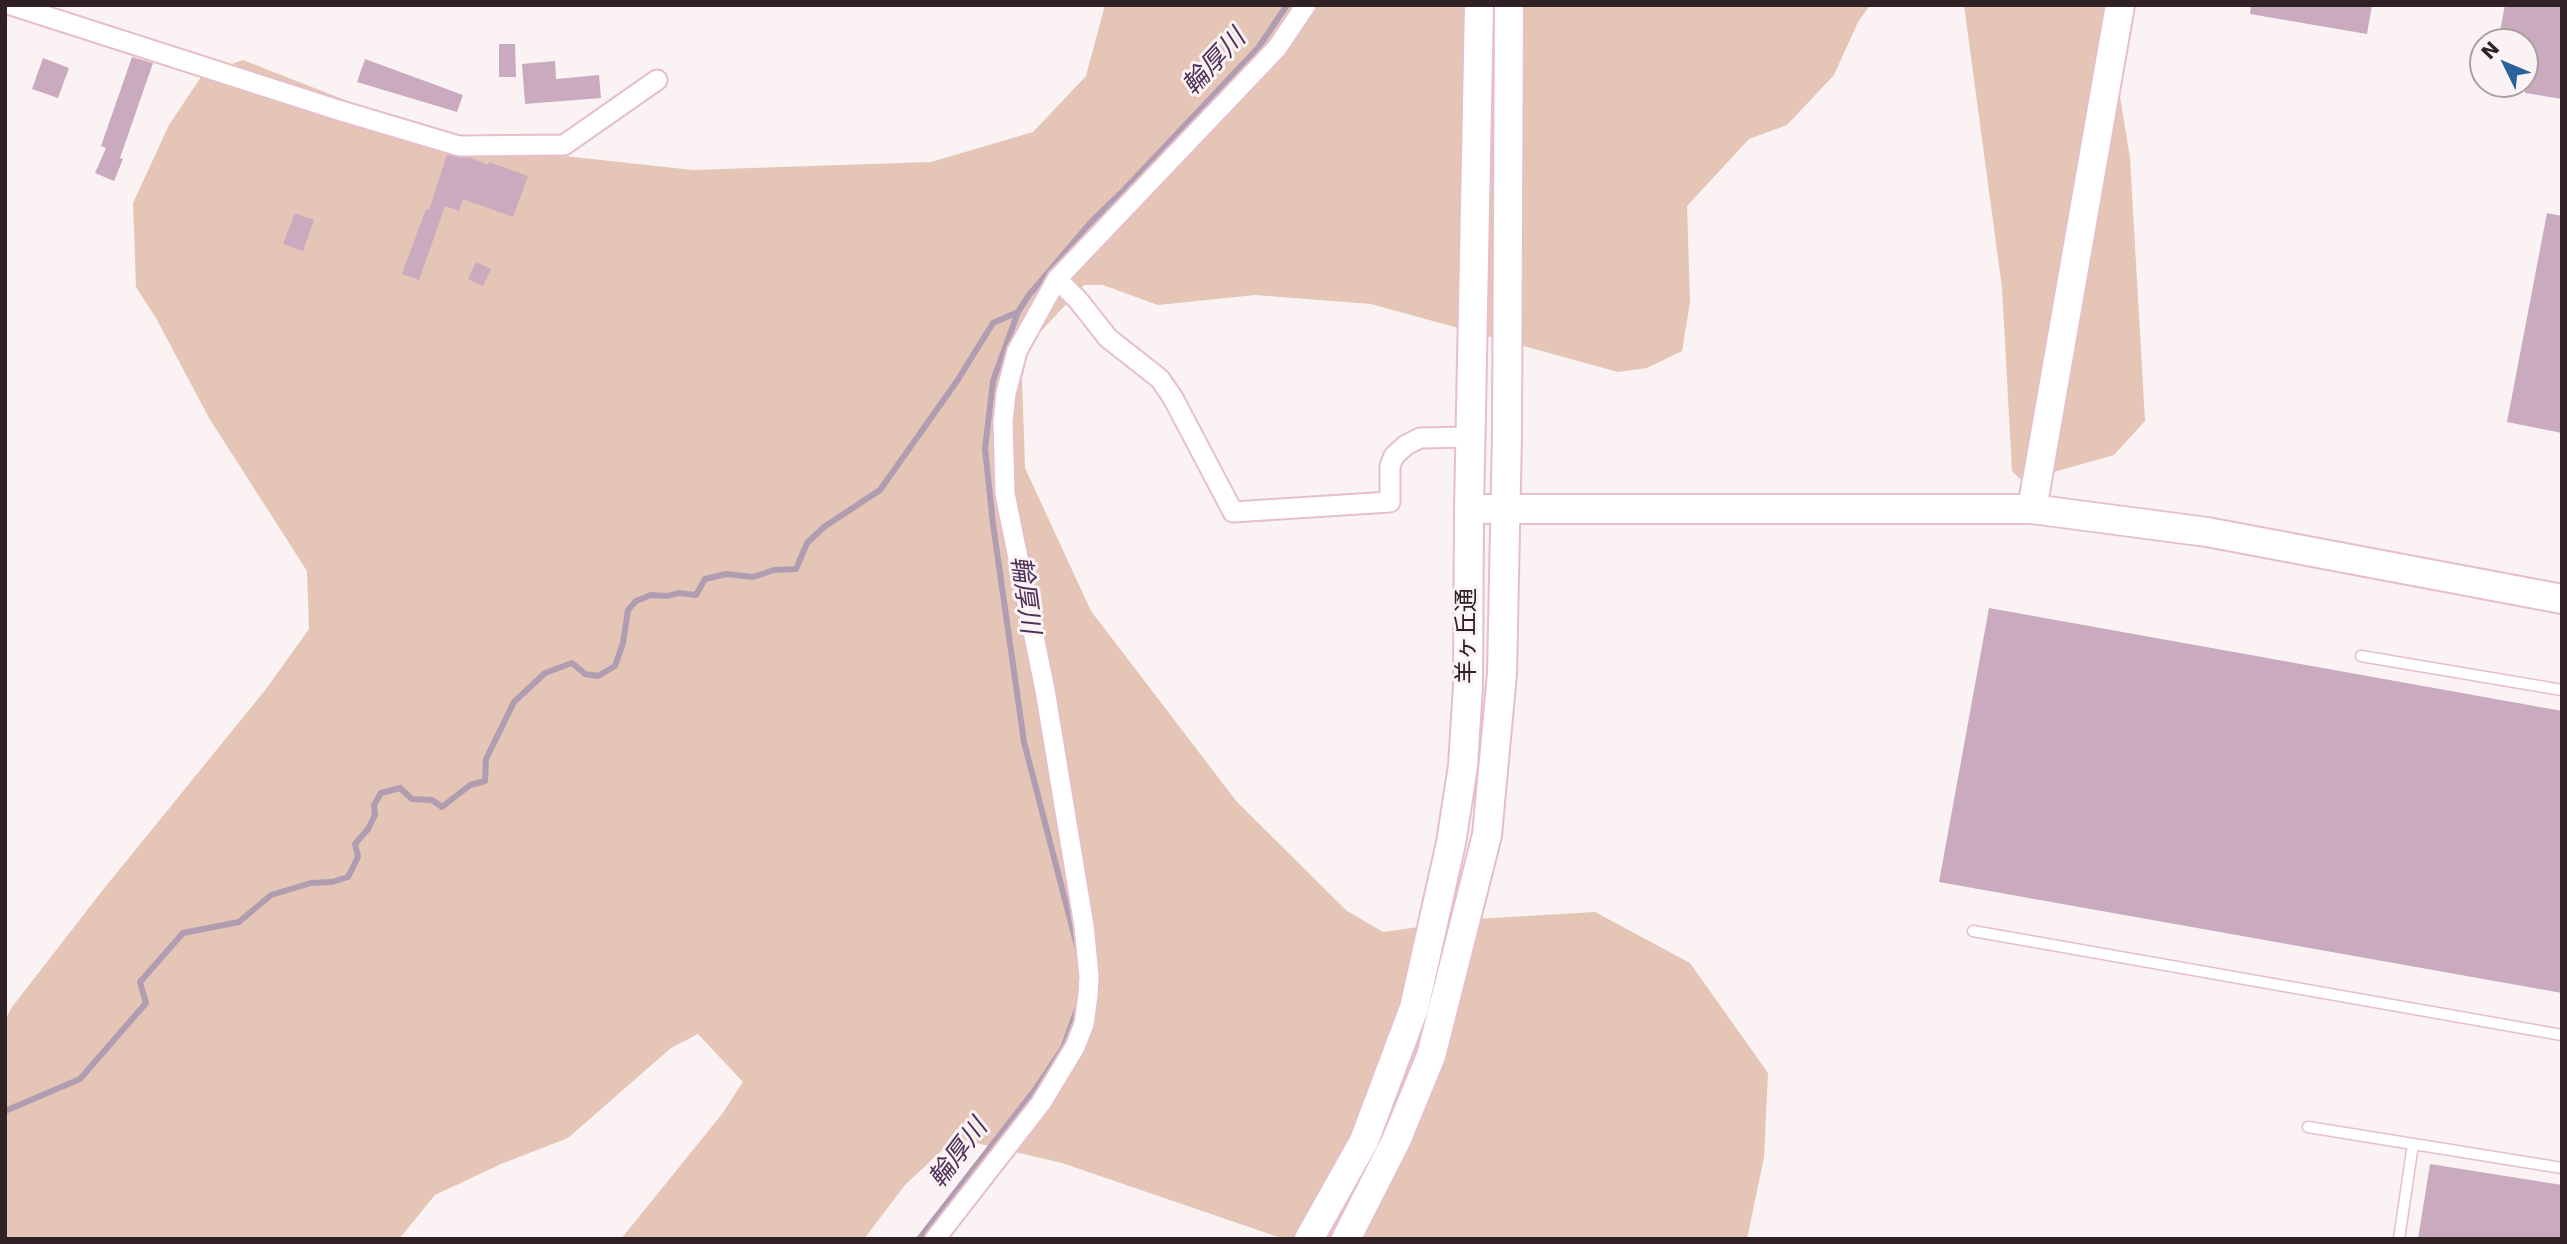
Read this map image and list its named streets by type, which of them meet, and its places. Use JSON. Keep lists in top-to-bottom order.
{
  "streets": {
    "main road": ["羊ヶ丘通"]
  },
  "water": ["輪厚川"],
  "north": "top left"
}
